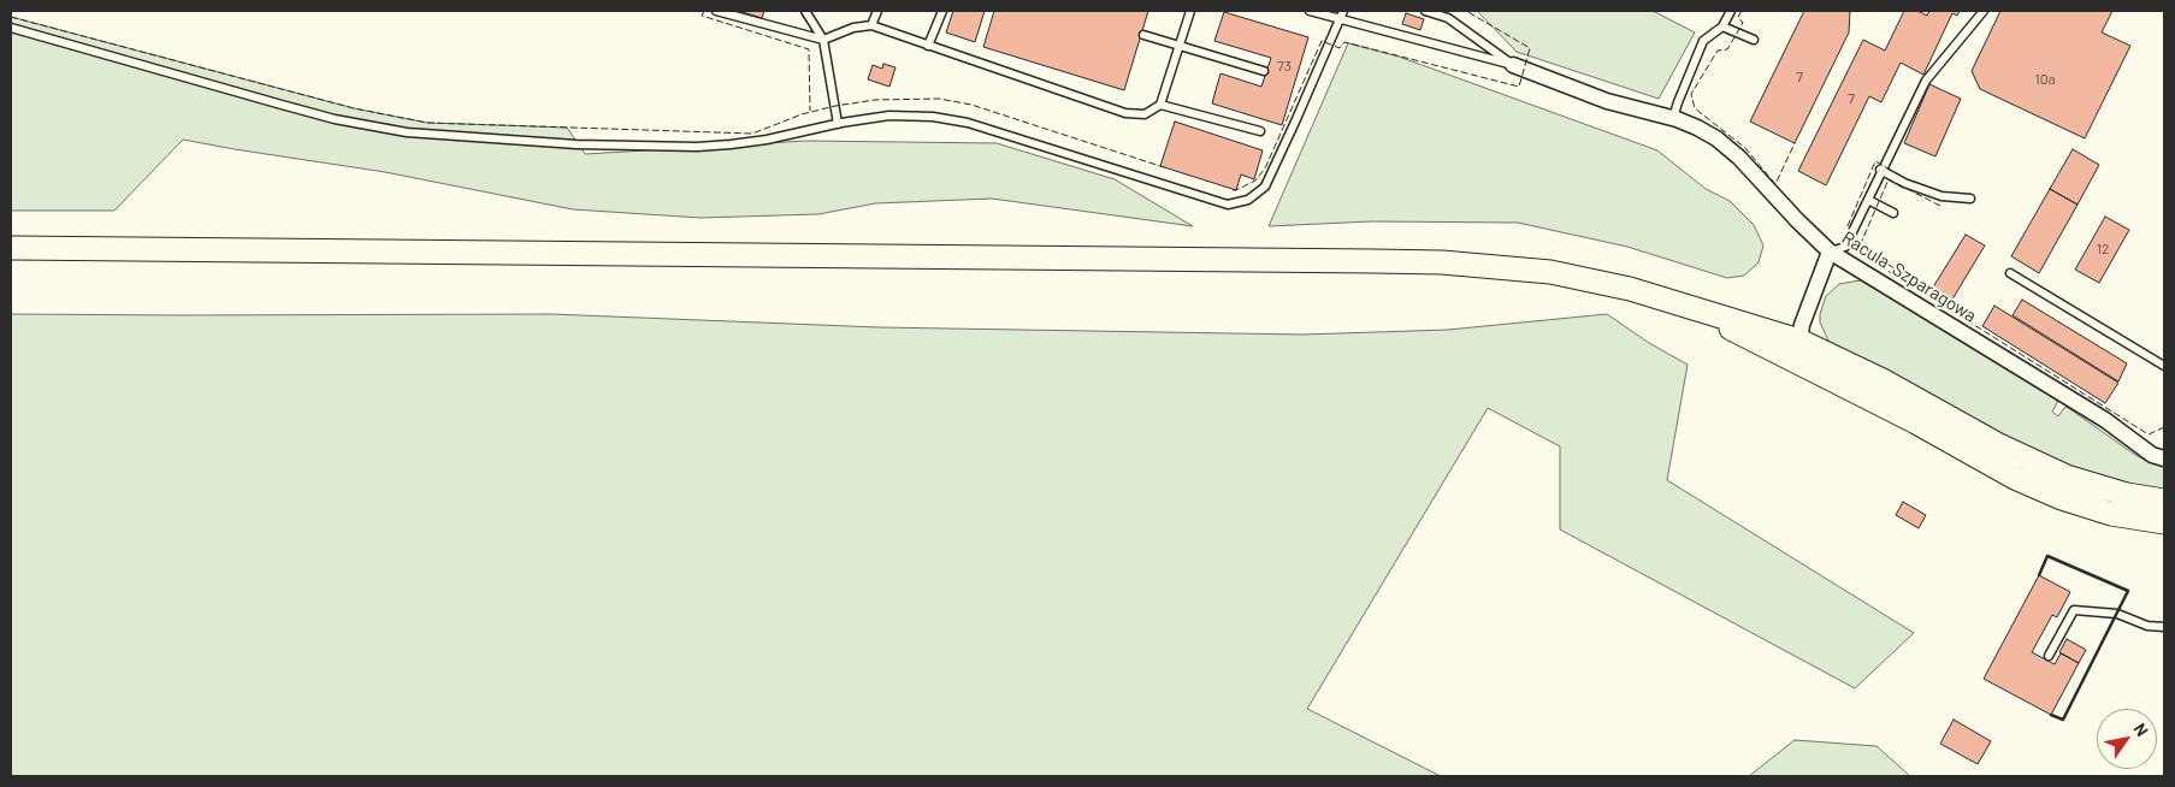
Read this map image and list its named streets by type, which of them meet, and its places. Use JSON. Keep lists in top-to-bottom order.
{
  "streets": {
    "street": ["Racula-Szparagowa"]
  },
  "house_numbers": [
    "73",
    "7",
    "10a",
    "7",
    "12"
  ],
  "north": "top right"
}
